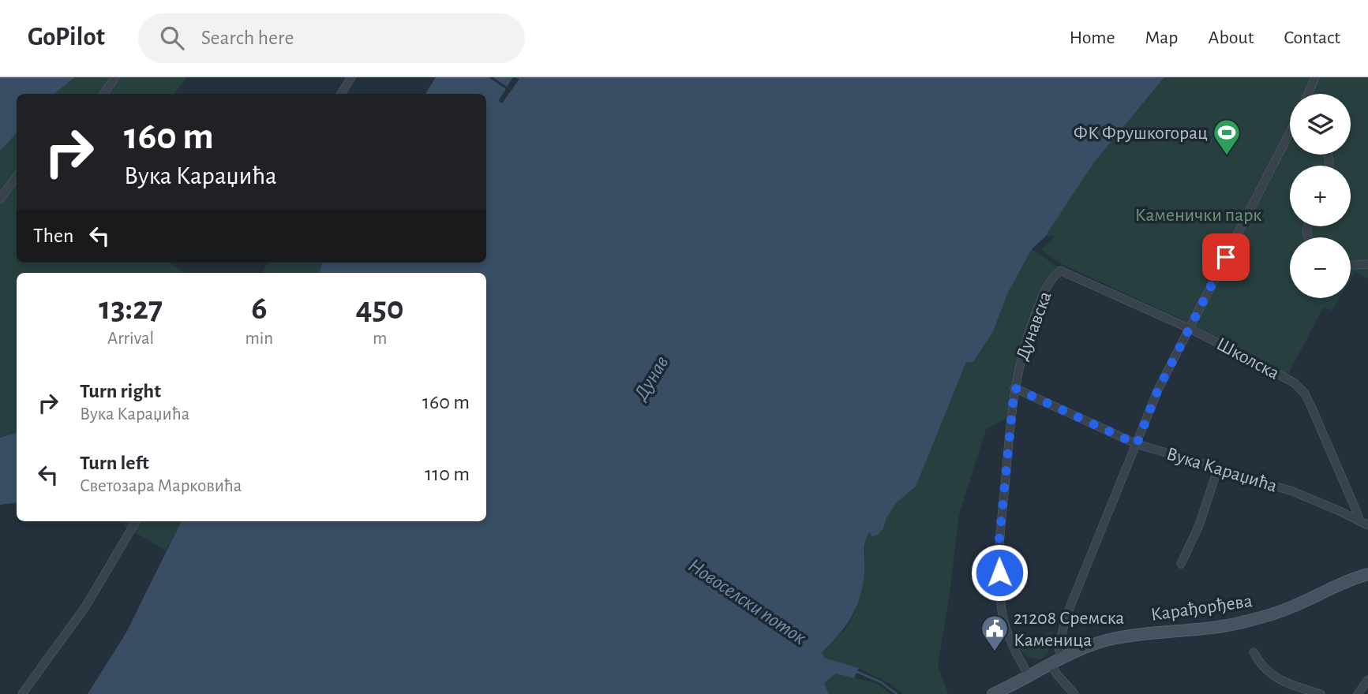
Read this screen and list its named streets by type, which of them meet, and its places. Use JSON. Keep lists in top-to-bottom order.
{
  "streets": {
    "main road": ["Карађорђева"],
    "street": ["Дунавска", "Школска", "Вука Караџића"]
  },
  "crossings": [
    ["Дунавска", "Школска"],
    ["Дунавска", "Вука Караџића"],
    ["Дунавска", "Карађорђева"],
    ["Школска", "Вука Караџића"]
  ],
  "water": ["Дунав", "Новоселски поток"],
  "parks": ["Каменички парк"],
  "places": {
    "sports": ["ФК Фрушкогорац"],
    "public building": ["21208 Сремска Каменица"]
  },
  "page": {
    "header": "GoPilot",
    "search": "Search here",
    "nav": [
      "Home",
      "Map",
      "About",
      "Contact"
    ],
    "map_buttons": ["+", "−"],
    "turn": ["160 m", "Вука Караџића"],
    "then": "Then",
    "eta": [
      "13:27",
      "Arrival",
      "6",
      "min",
      "450",
      "m"
    ],
    "list": [
      {
        "name": "Turn right",
        "note": "Вука Караџића",
        "value": "160 m"
      },
      {
        "name": "Turn left",
        "note": "Светозара Марковића",
        "value": "110 m"
      }
    ]
  }
}
